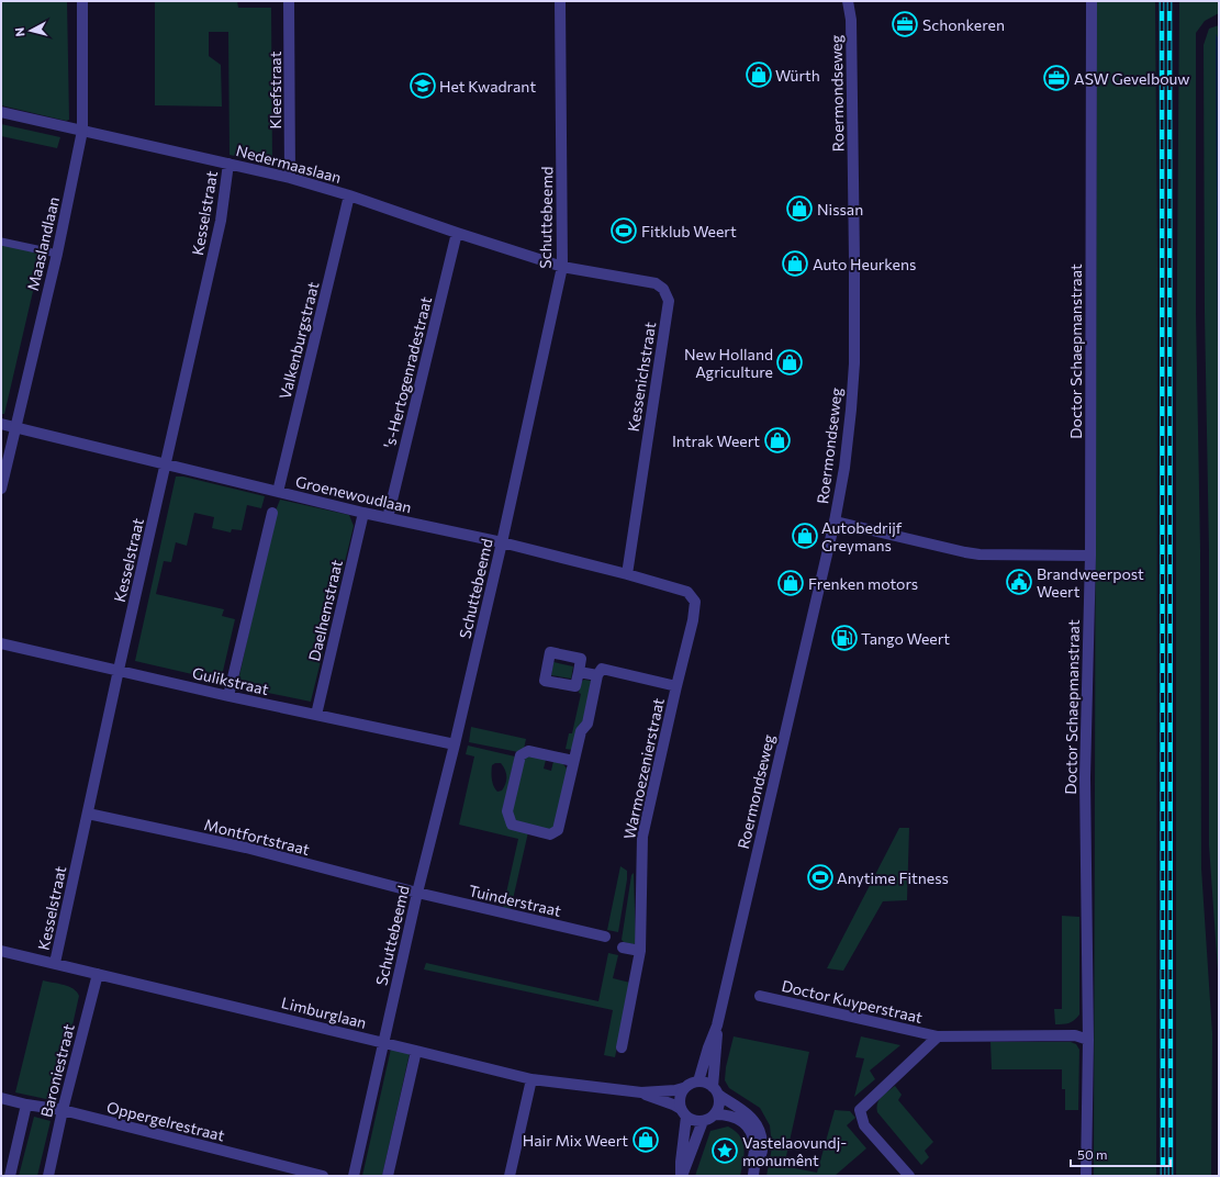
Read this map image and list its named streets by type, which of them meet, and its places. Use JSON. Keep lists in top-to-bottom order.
{
  "streets": {
    "street": [
      "Kleefstraat",
      "Roermondseweg",
      "Nedermaaslaan",
      "Kesselstraat",
      "Schuttebeemd",
      "Maaslandlaan",
      "Valkenburgstraat",
      "Doctor Schaepmanstraat",
      "'s-Hertogenradestraat",
      "Kessenichstraat",
      "Groenewoudlaan",
      "Daelhemstraat",
      "Gulikstraat",
      "Warmoezenierstraat",
      "Montfortstraat",
      "Tuinderstraat",
      "Doctor Kuyperstraat",
      "Limburglaan",
      "Baroniestraat",
      "Oppergelrestraat"
    ]
  },
  "crossings": [
    ["Kleefstraat", "Nedermaaslaan"],
    ["Roermondseweg", "Limburglaan"],
    ["Nedermaaslaan", "Kesselstraat"],
    ["Nedermaaslaan", "Schuttebeemd"],
    ["Nedermaaslaan", "Maaslandlaan"],
    ["Nedermaaslaan", "Valkenburgstraat"],
    ["Nedermaaslaan", "'s-Hertogenradestraat"],
    ["Nedermaaslaan", "Kessenichstraat"],
    ["Kesselstraat", "Groenewoudlaan"],
    ["Kesselstraat", "Gulikstraat"],
    ["Kesselstraat", "Montfortstraat"],
    ["Kesselstraat", "Limburglaan"],
    ["Schuttebeemd", "Kessenichstraat"],
    ["Schuttebeemd", "Groenewoudlaan"],
    ["Schuttebeemd", "Gulikstraat"],
    ["Schuttebeemd", "Montfortstraat"],
    ["Schuttebeemd", "Tuinderstraat"],
    ["Schuttebeemd", "Limburglaan"],
    ["Maaslandlaan", "Groenewoudlaan"],
    ["Valkenburgstraat", "Groenewoudlaan"],
    ["Doctor Schaepmanstraat", "Doctor Kuyperstraat"],
    ["'s-Hertogenradestraat", "Groenewoudlaan"],
    ["Kessenichstraat", "Groenewoudlaan"],
    ["Groenewoudlaan", "Daelhemstraat"],
    ["Groenewoudlaan", "Warmoezenierstraat"],
    ["Daelhemstraat", "Gulikstraat"],
    ["Montfortstraat", "Tuinderstraat"],
    ["Limburglaan", "Baroniestraat"],
    ["Baroniestraat", "Oppergelrestraat"]
  ],
  "places": {
    "office": ["Schonkeren", "ASW Gevelbouw"],
    "shop": [
      "Würth",
      "Nissan",
      "Auto Heurkens",
      "New Holland Agriculture",
      "Intrak Weert",
      "Autobedrijf Greymans",
      "Frenken motors",
      "Hair Mix Weert"
    ],
    "school or university": ["Het Kwadrant"],
    "sports": ["Fitklub Weert", "Anytime Fitness"],
    "public building": ["Brandweerpost Weert"],
    "fuel station": ["Tango Weert"],
    "place": ["Vastelaovundj- monumênt"]
  },
  "scale_bar": "50 m",
  "north": "left"
}
